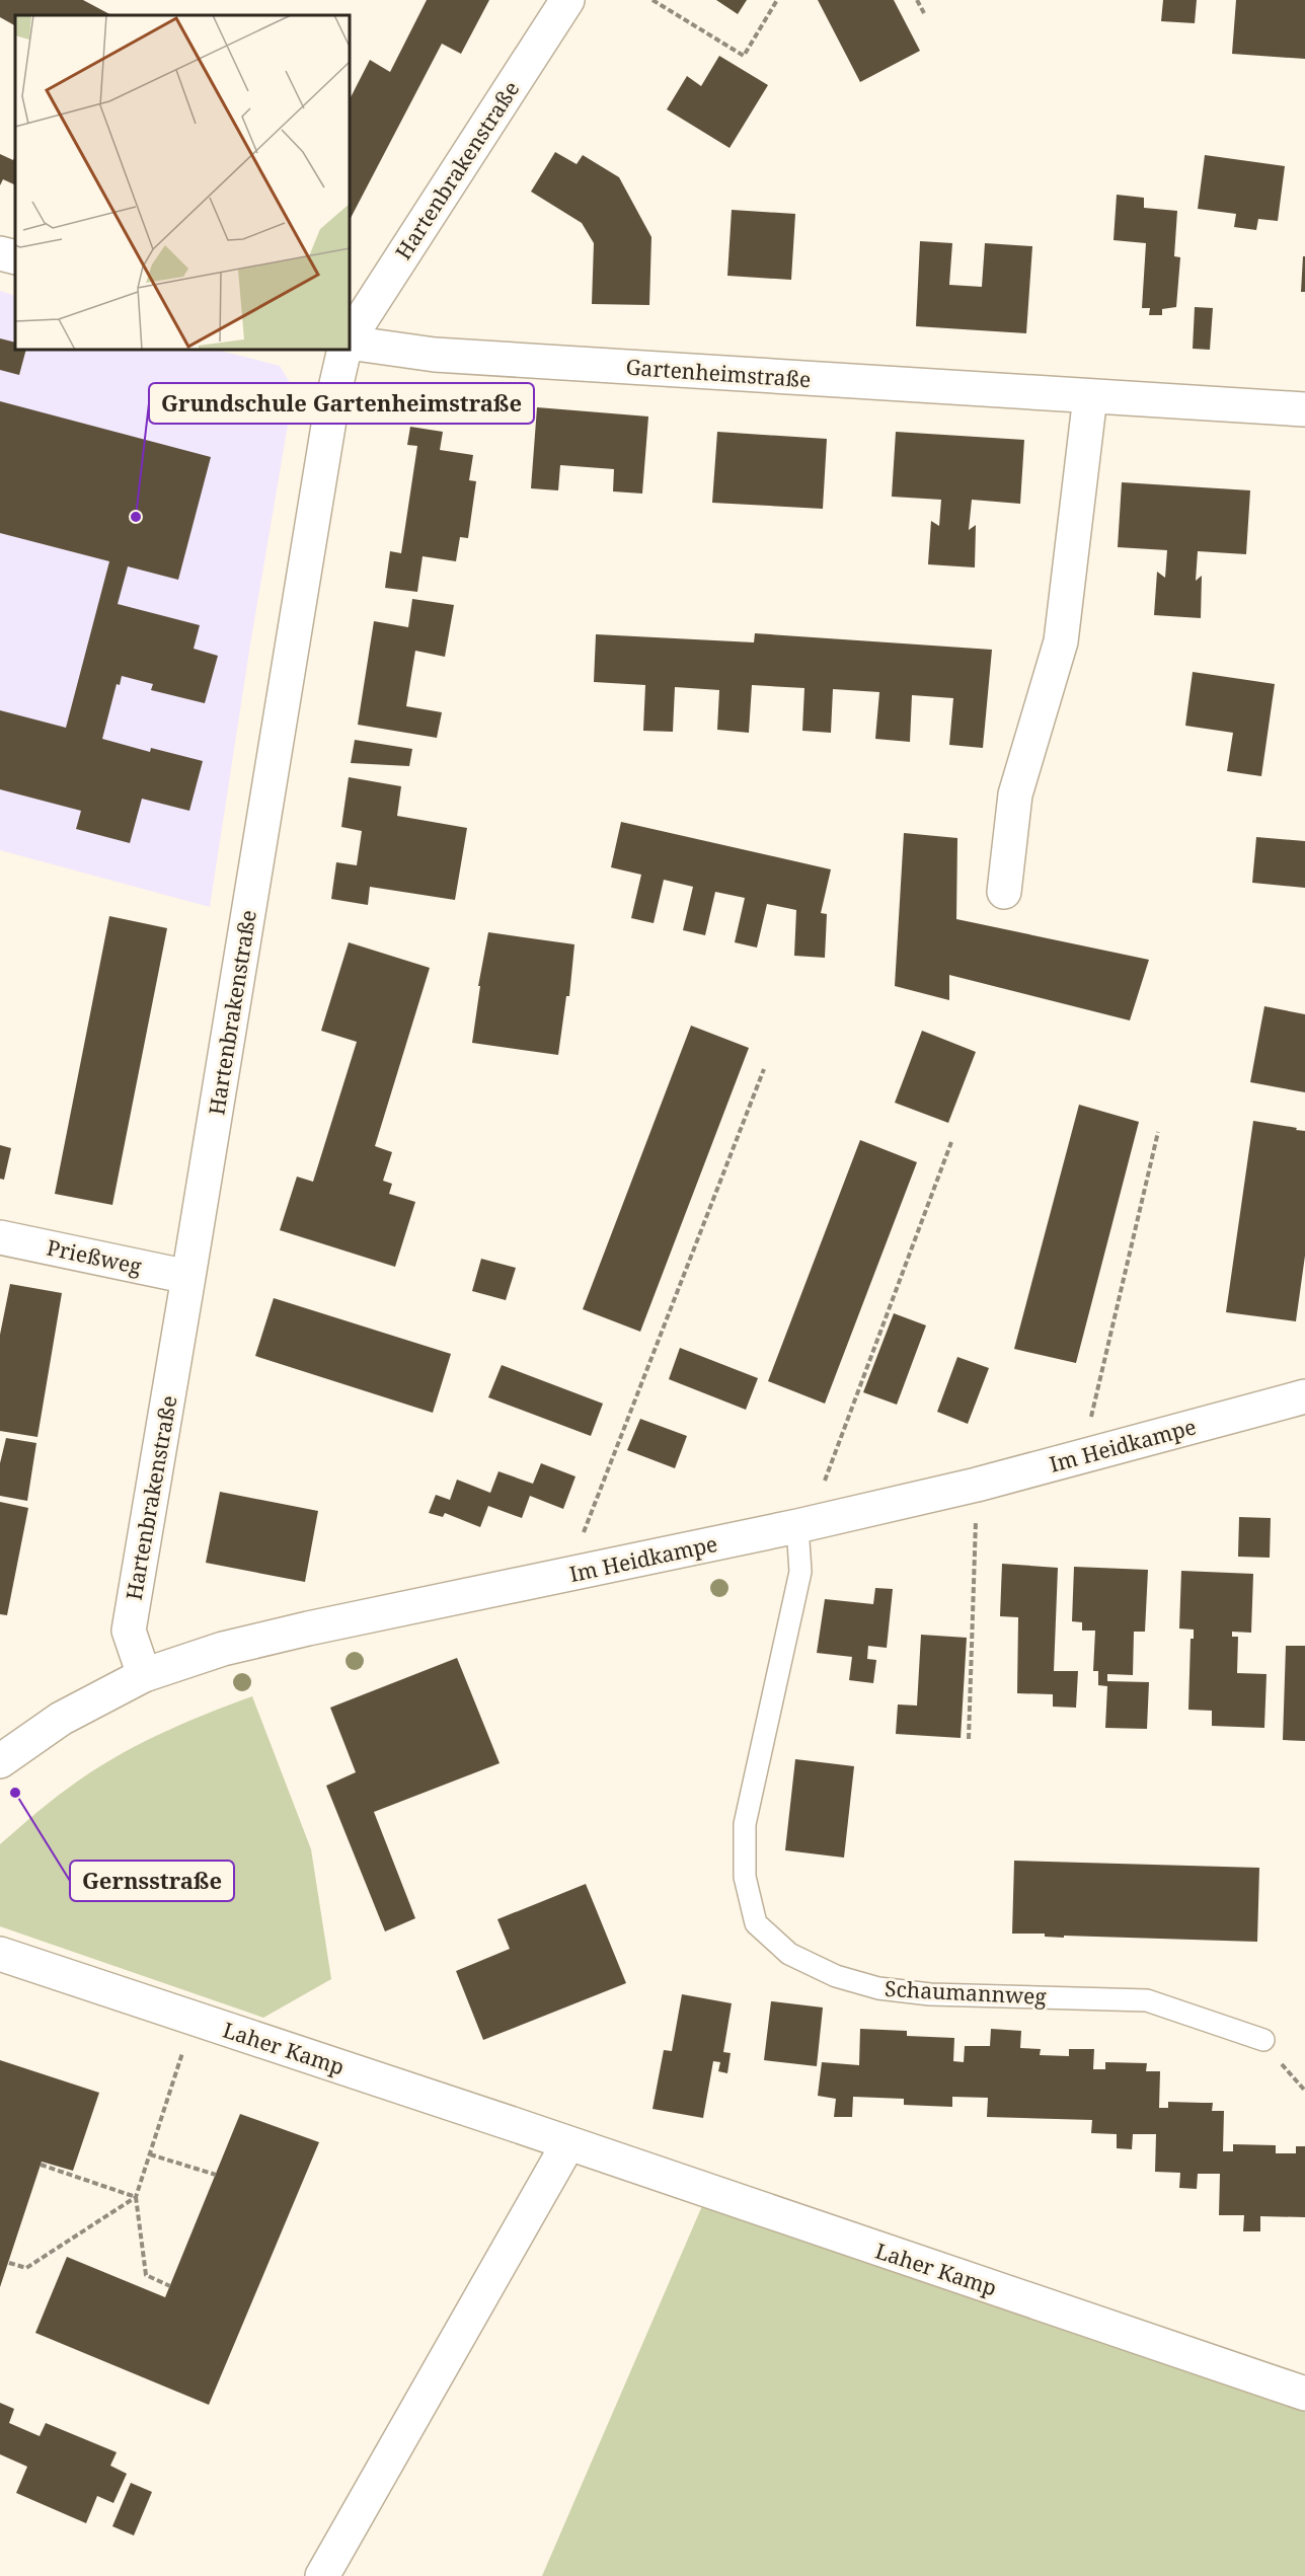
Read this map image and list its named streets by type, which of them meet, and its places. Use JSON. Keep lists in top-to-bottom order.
{
  "streets": {
    "street": [
      "Hartenbrakenstraße",
      "Gartenheimstraße",
      "Prießweg",
      "Im Heidkampe",
      "Laher Kamp"
    ],
    "lane": ["Schaumannweg"]
  },
  "crossings": [
    ["Hartenbrakenstraße", "Prießweg"],
    ["Hartenbrakenstraße", "Im Heidkampe"],
    ["Im Heidkampe", "Schaumannweg"]
  ],
  "places": ["Grundschule Gartenheimstraße", "Gernsstraße"]
}
